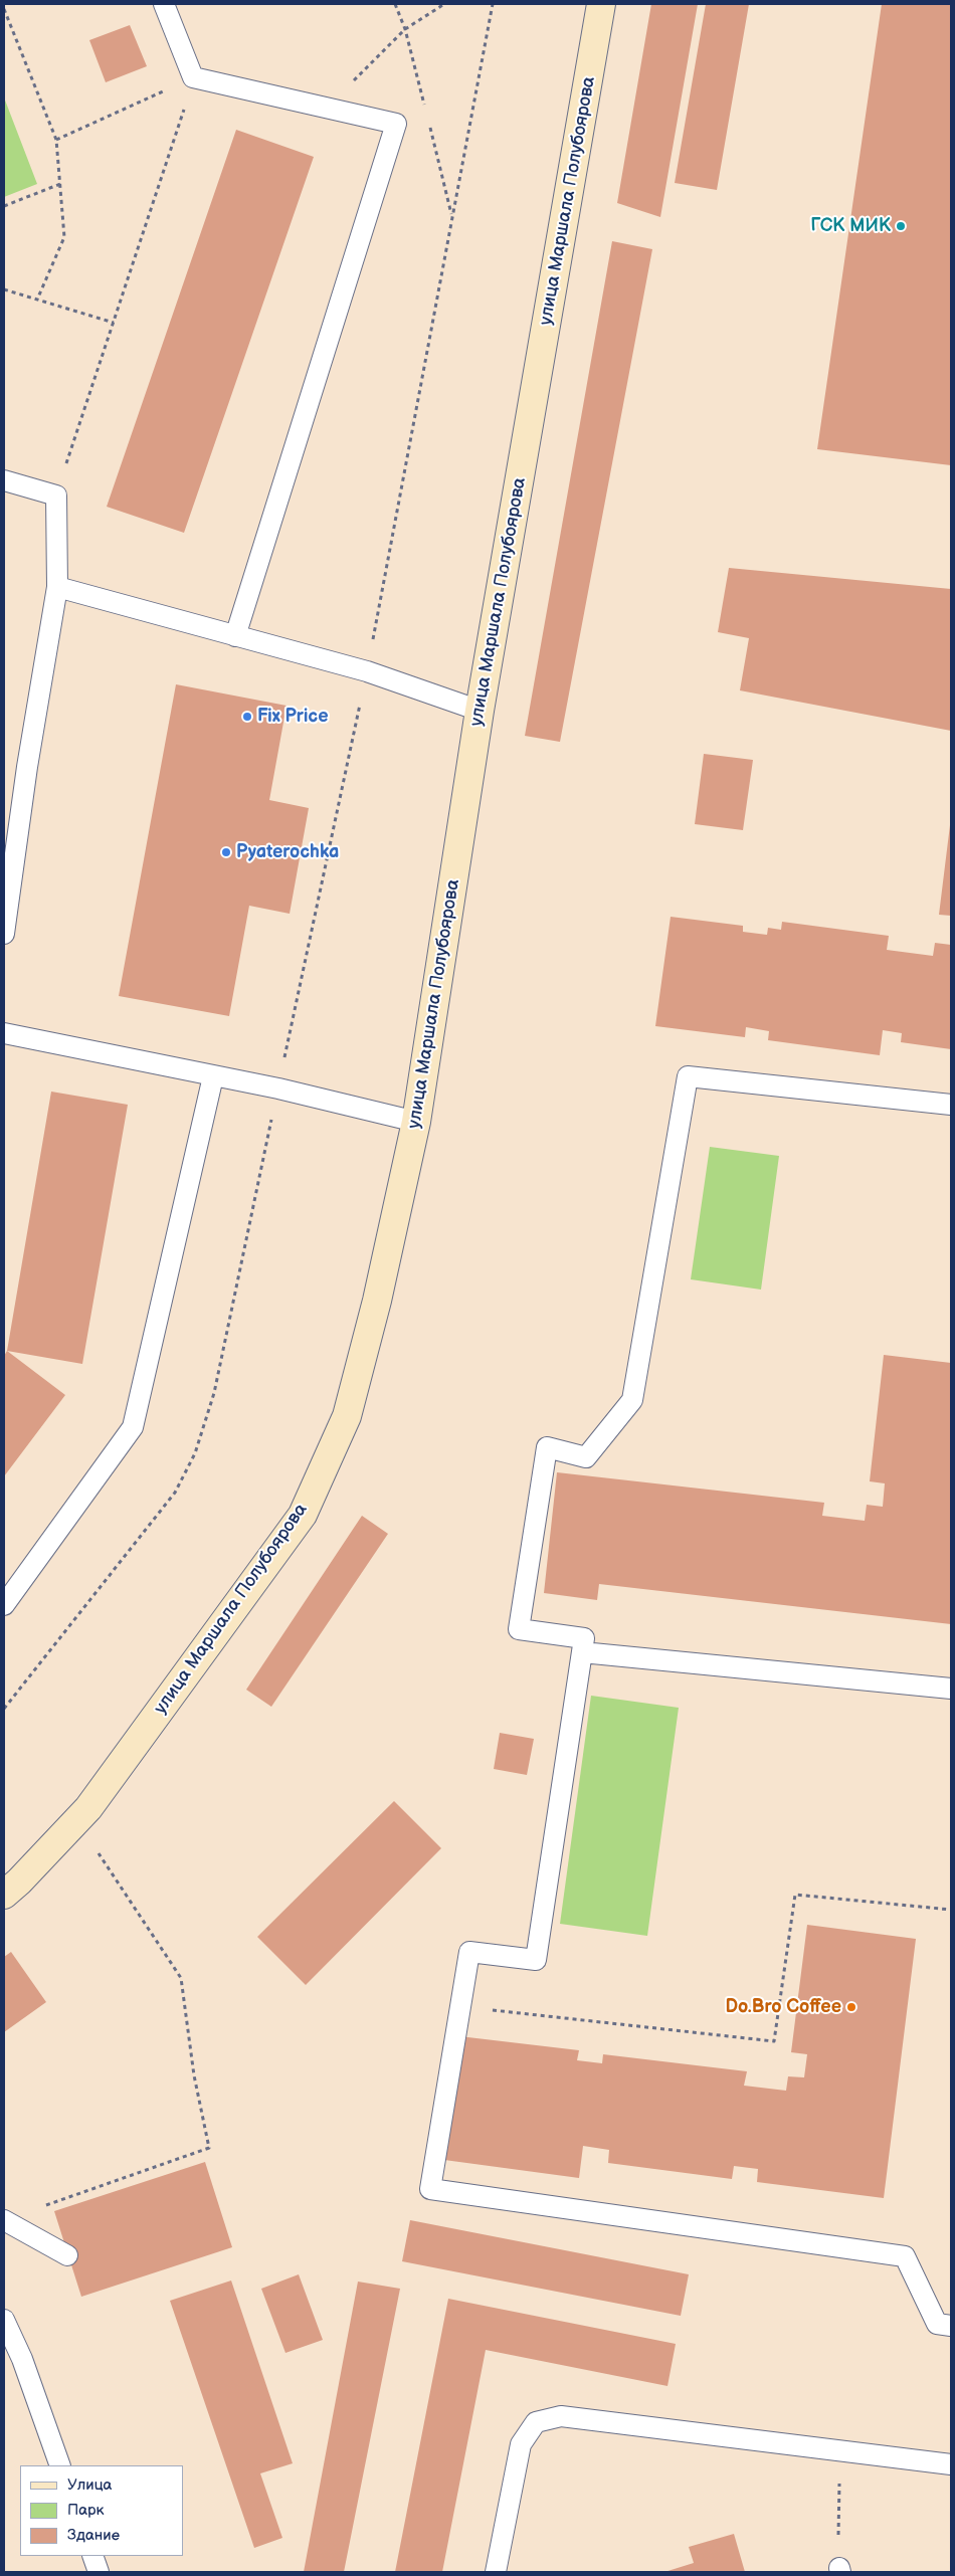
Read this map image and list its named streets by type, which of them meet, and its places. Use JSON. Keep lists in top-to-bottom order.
{
  "streets": {
    "street": ["улица Маршала Полубоярова"]
  },
  "places": [
    "ГСК МИК",
    "Fix Price",
    "Pyaterochka",
    "Do.Bro Coffee"
  ],
  "legend": ["Улица", "Парк", "Здание"]
}
